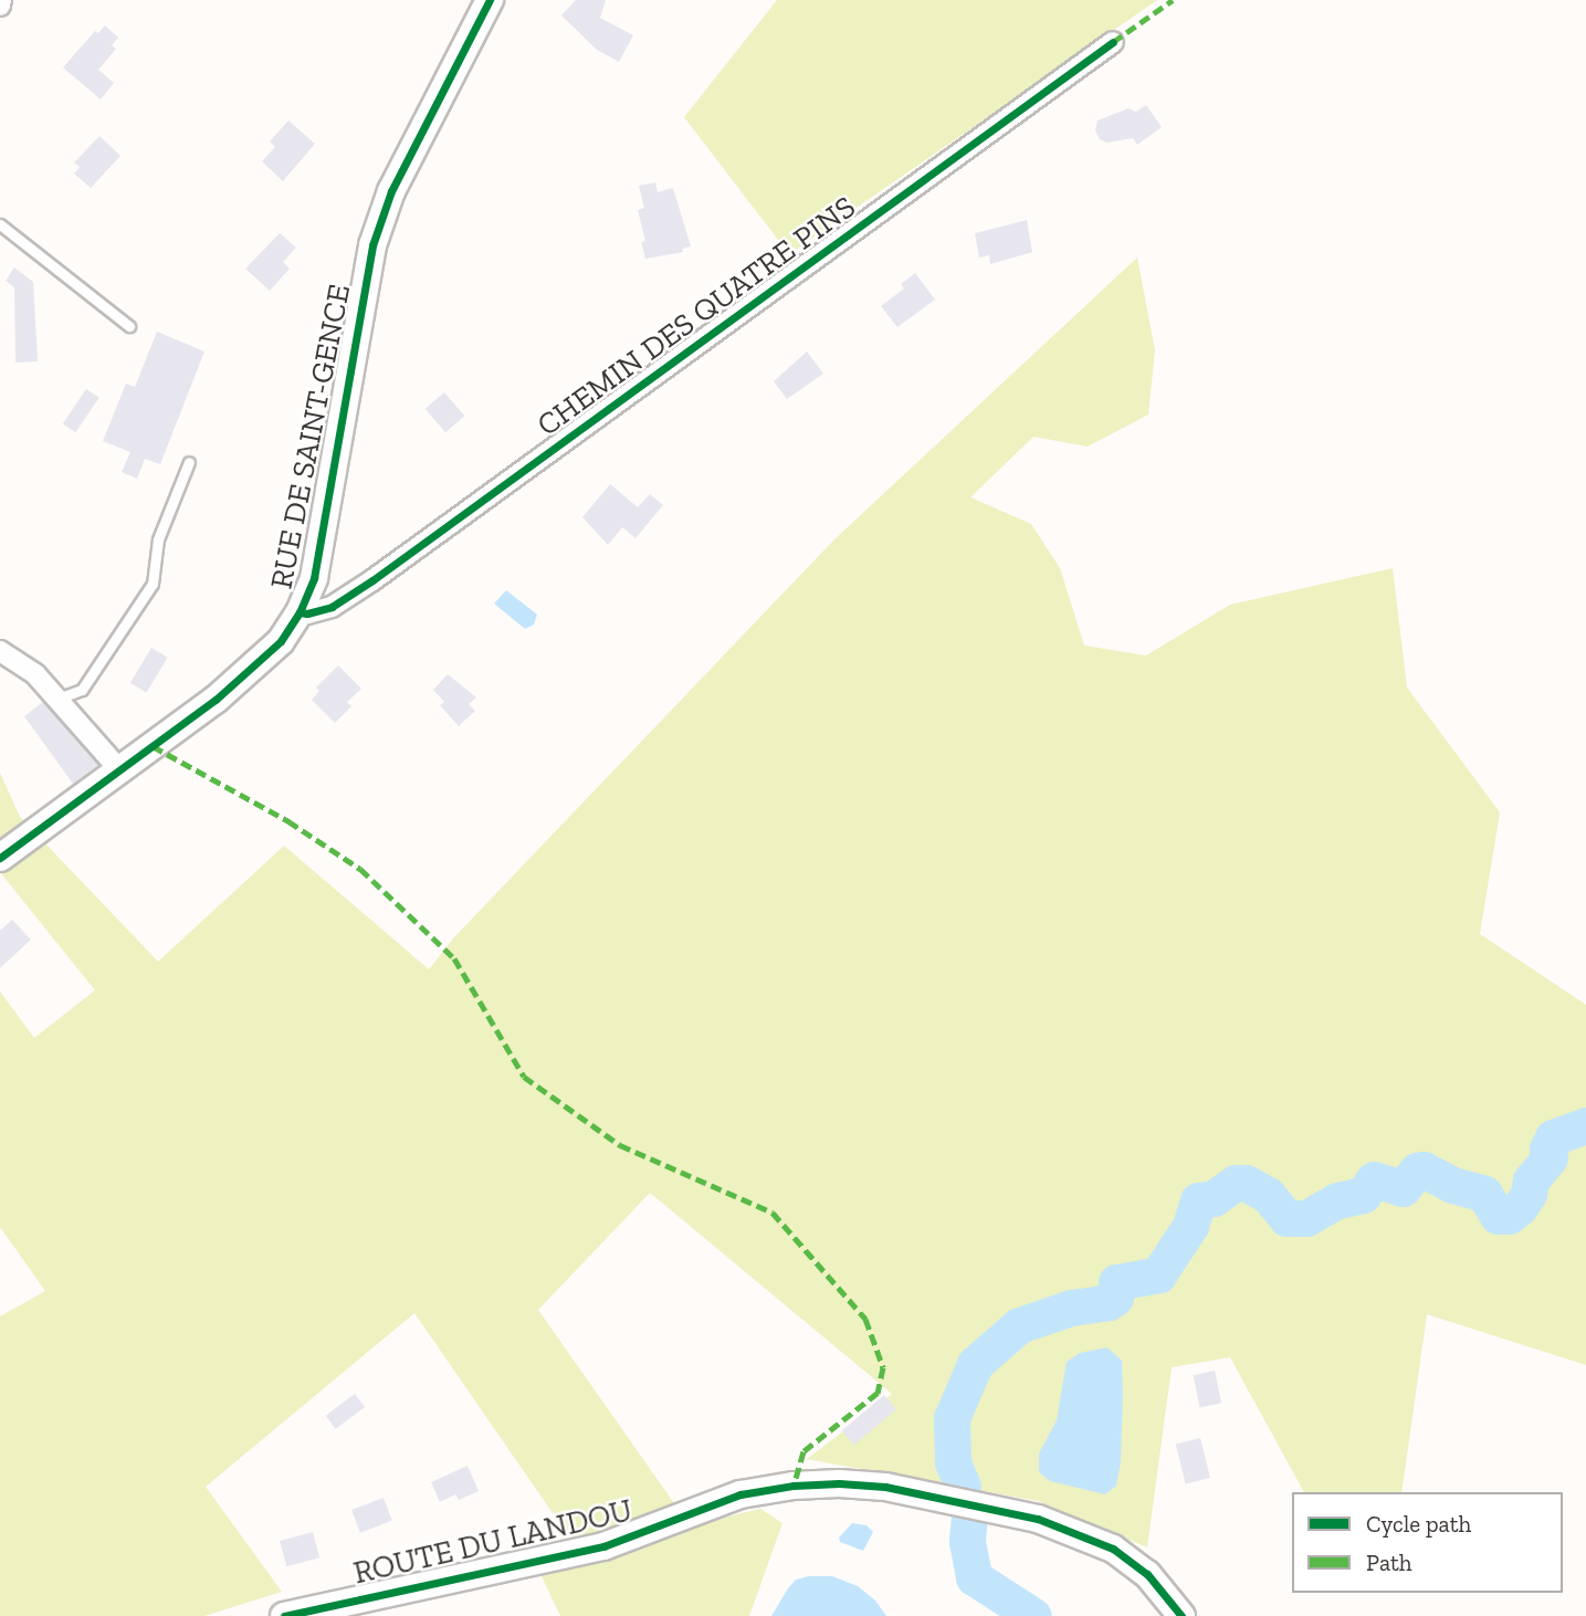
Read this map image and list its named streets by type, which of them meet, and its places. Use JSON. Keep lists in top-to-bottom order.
{
  "streets": {
    "street": ["CHEMIN DES QUATRE PINS", "RUE DE SAINT-GENCE", "ROUTE DU LANDOU"]
  },
  "crossings": [
    ["CHEMIN DES QUATRE PINS", "RUE DE SAINT-GENCE"]
  ],
  "legend": ["Cycle path", "Path"]
}
